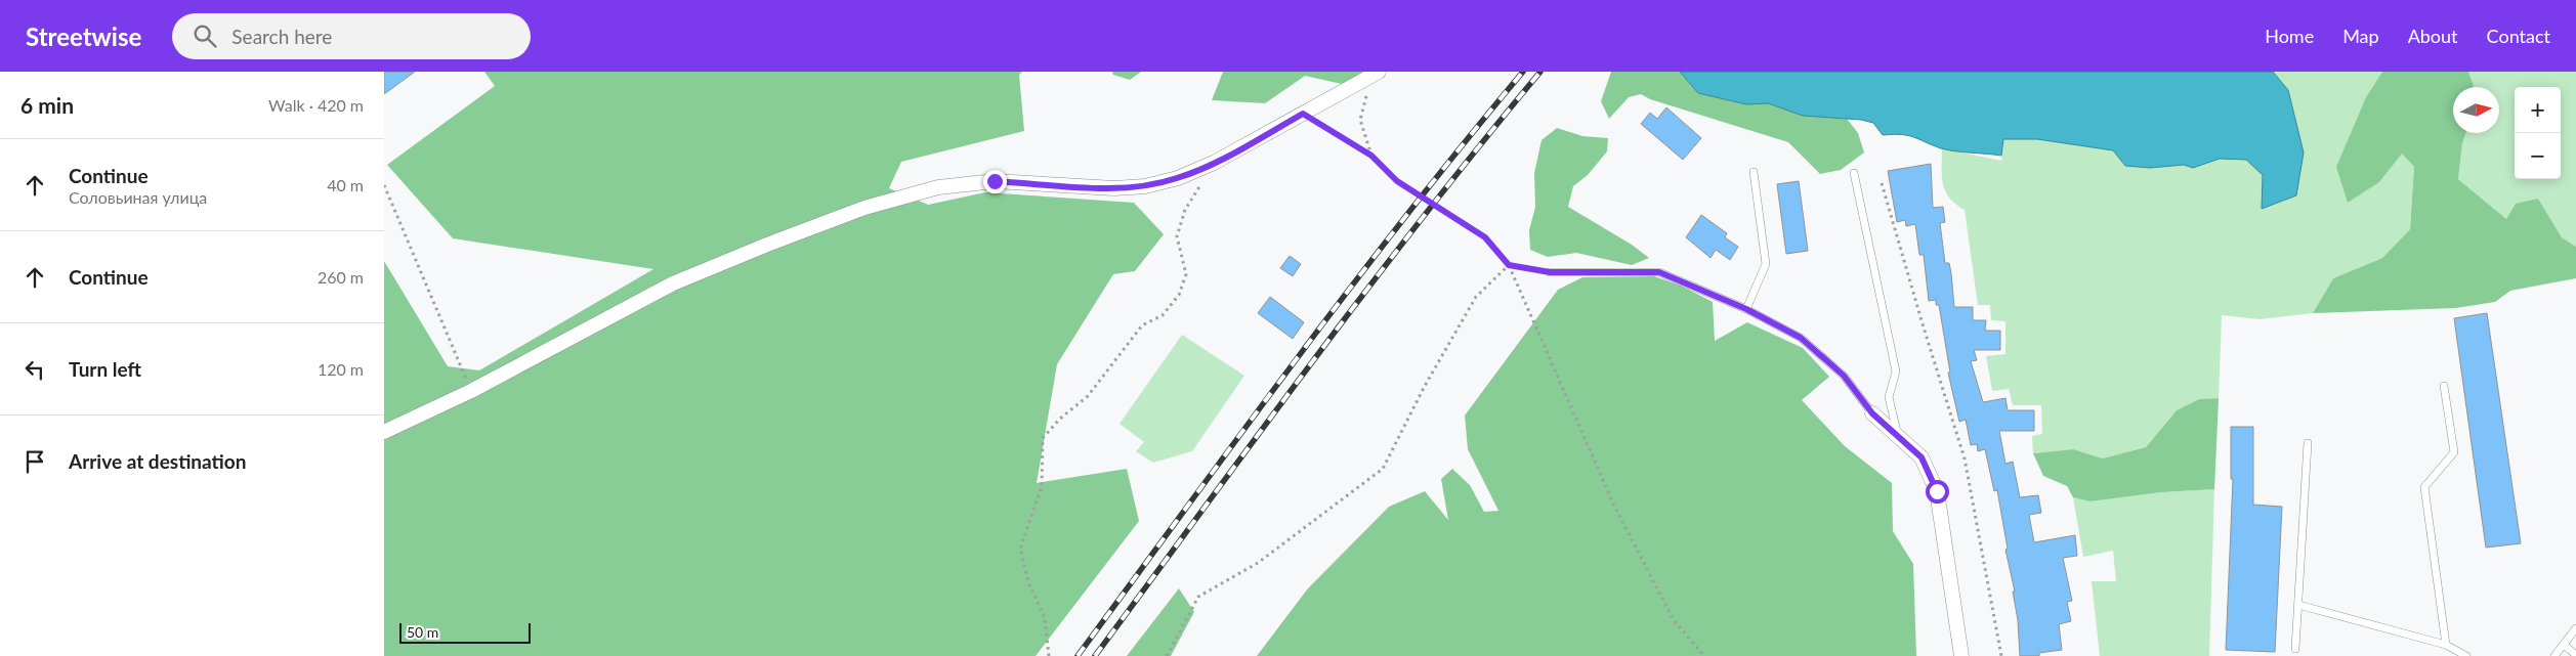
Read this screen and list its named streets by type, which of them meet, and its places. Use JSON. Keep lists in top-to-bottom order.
{
  "scale_bar": "50 m",
  "north": "right",
  "page": {
    "header": "Streetwise",
    "search": "Search here",
    "nav": [
      "Home",
      "Map",
      "About",
      "Contact"
    ],
    "heading": ["6 min", "Walk · 420 m"],
    "map_buttons": ["+", "−"],
    "list": [
      ["Continue", "Соловьиная улица", "40 m"],
      ["Continue", "260 m"],
      ["Turn left", "120 m"],
      "Arrive at destination"
    ],
    "scale": "50 m"
  }
}
